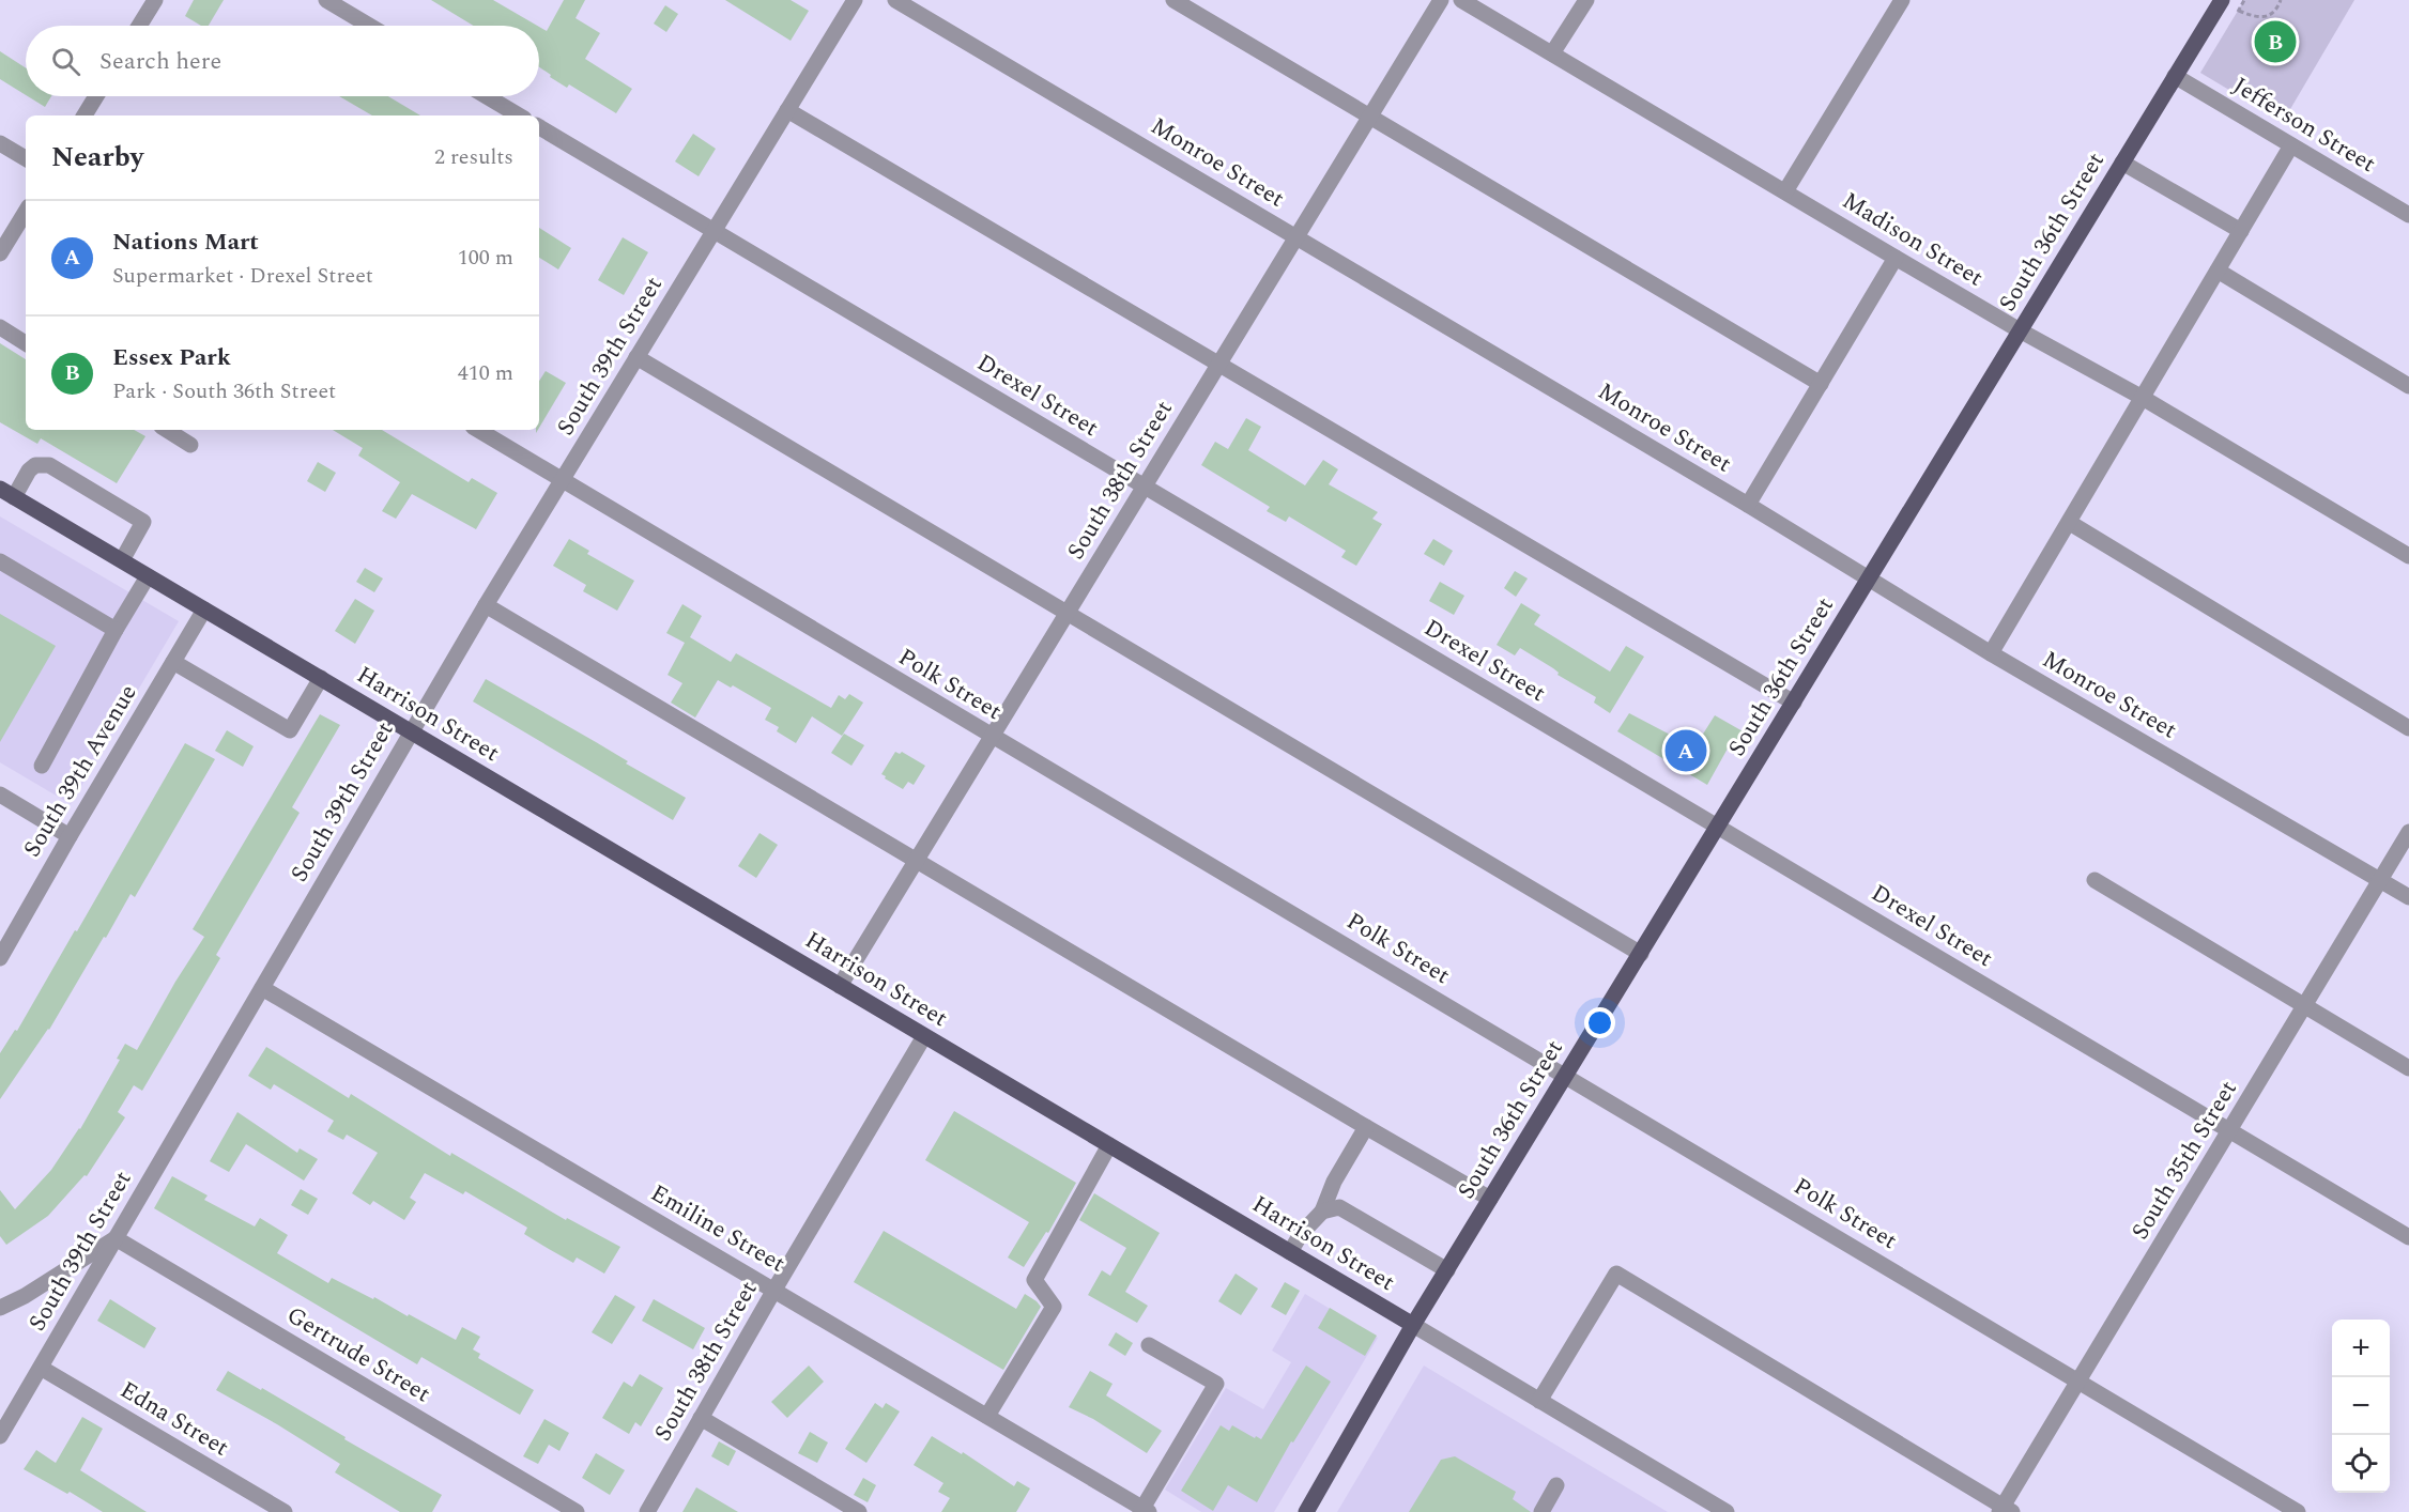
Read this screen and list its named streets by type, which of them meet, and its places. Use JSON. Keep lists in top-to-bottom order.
{
  "streets": {
    "main road": ["South 36th Street", "Harrison Street"],
    "street": [
      "Jefferson Street",
      "Monroe Street",
      "Madison Street",
      "South 39th Street",
      "Drexel Street",
      "South 38th Street",
      "Polk Street",
      "South 39th Avenue",
      "South 35th Street",
      "Emiline Street",
      "Gertrude Street",
      "Edna Street"
    ]
  },
  "crossings": [
    ["Jefferson Street", "South 36th Street"],
    ["Monroe Street", "South 36th Street"],
    ["Monroe Street", "South 38th Street"],
    ["Monroe Street", "South 35th Street"],
    ["South 36th Street", "Madison Street"],
    ["South 36th Street", "Drexel Street"],
    ["South 36th Street", "Polk Street"],
    ["South 36th Street", "Harrison Street"],
    ["South 39th Street", "Drexel Street"],
    ["South 39th Street", "Polk Street"],
    ["South 39th Street", "Harrison Street"],
    ["South 39th Street", "Emiline Street"],
    ["South 39th Street", "Gertrude Street"],
    ["South 39th Street", "Edna Street"],
    ["Drexel Street", "South 38th Street"],
    ["Drexel Street", "South 35th Street"],
    ["South 38th Street", "Polk Street"],
    ["South 38th Street", "Harrison Street"],
    ["South 38th Street", "Emiline Street"],
    ["Polk Street", "South 35th Street"],
    ["Harrison Street", "South 39th Avenue"]
  ],
  "page": {
    "pins": ["B", "A"],
    "search": "Search here",
    "heading": ["Nearby", "2 results"],
    "list": [
      {
        "mark": "A",
        "name": "Nations Mart",
        "note": "Supermarket · Drexel Street",
        "value": "100 m"
      },
      {
        "mark": "B",
        "name": "Essex Park",
        "note": "Park · South 36th Street",
        "value": "410 m"
      }
    ],
    "map_buttons": ["+", "−"]
  }
}
